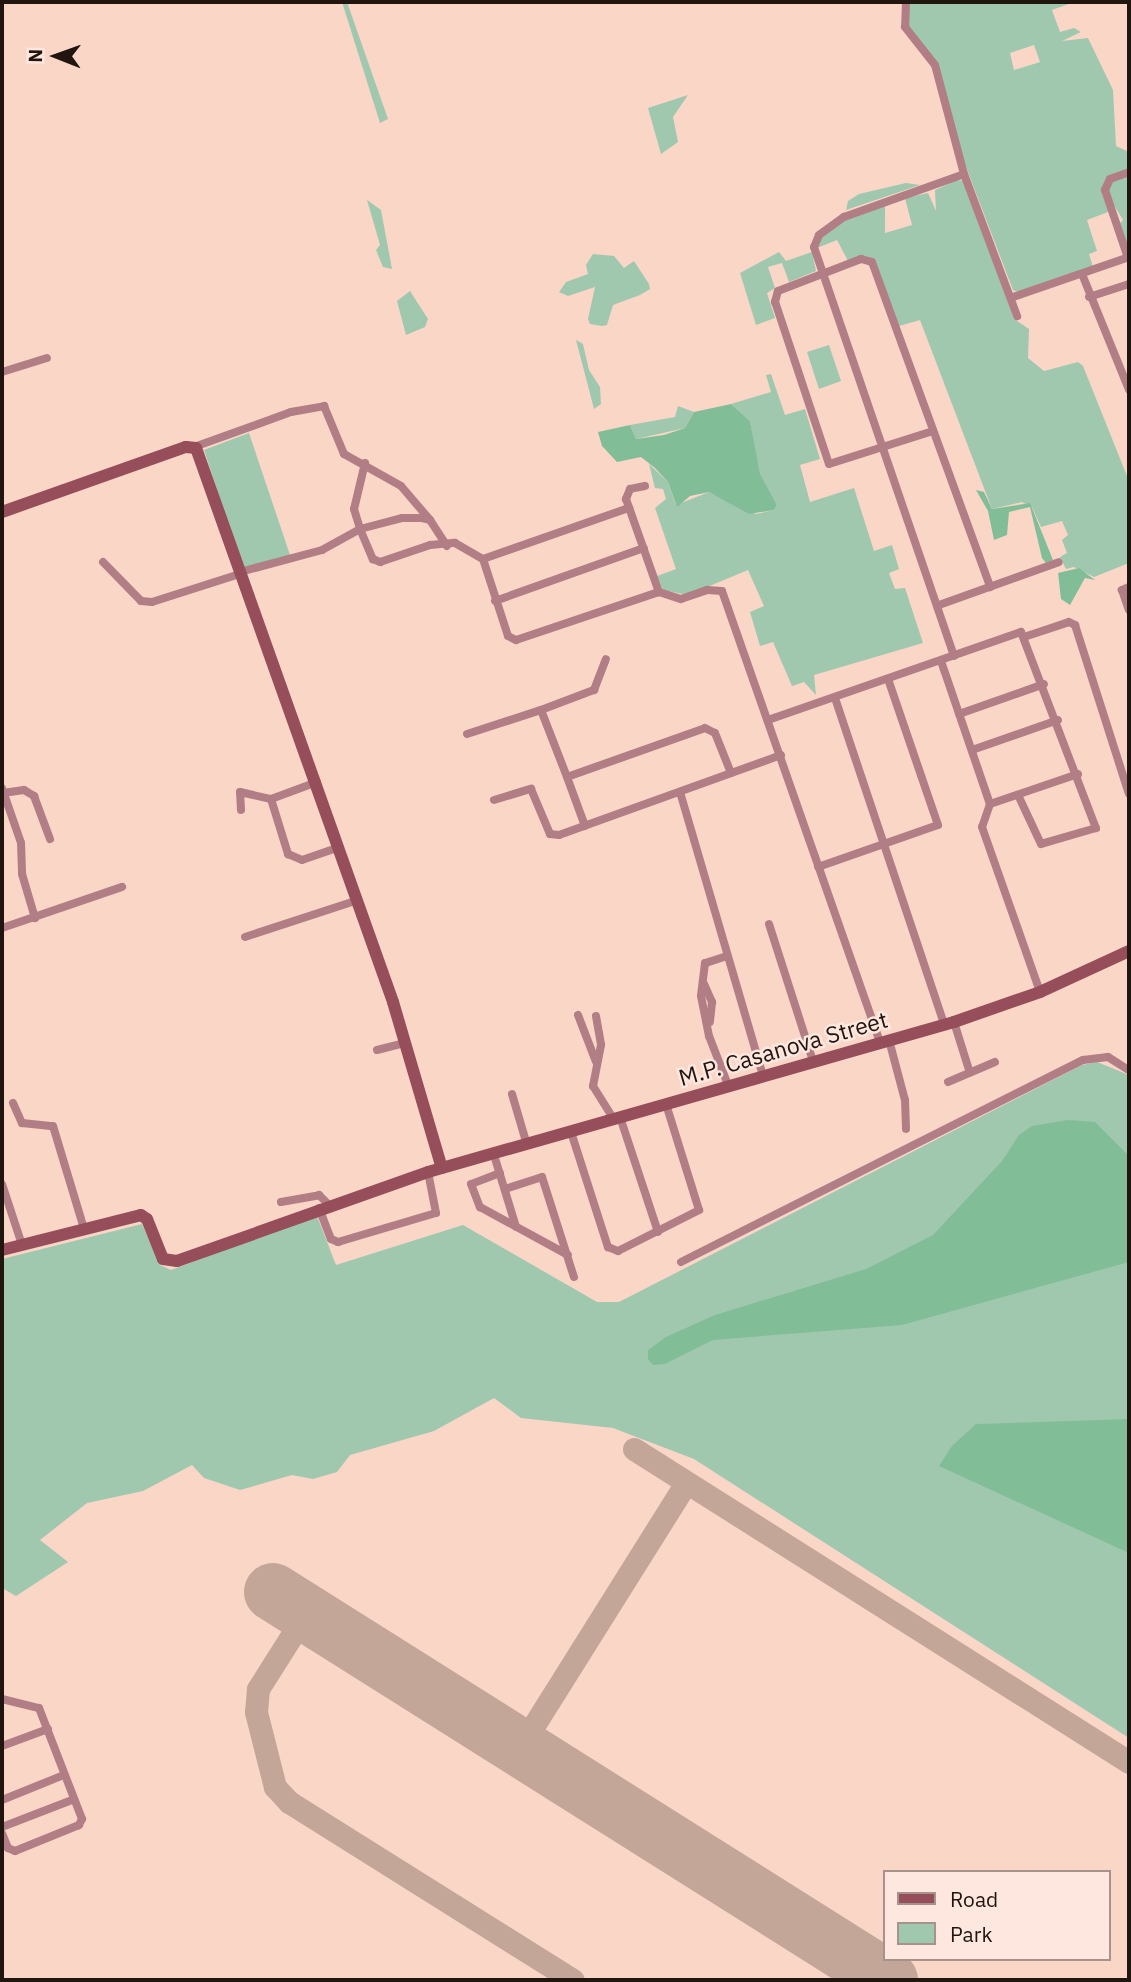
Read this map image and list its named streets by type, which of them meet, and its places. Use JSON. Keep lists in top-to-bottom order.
{
  "streets": {
    "street": ["M.P. Casanova Street"]
  },
  "legend": ["Road", "Park"],
  "north": "left"
}
